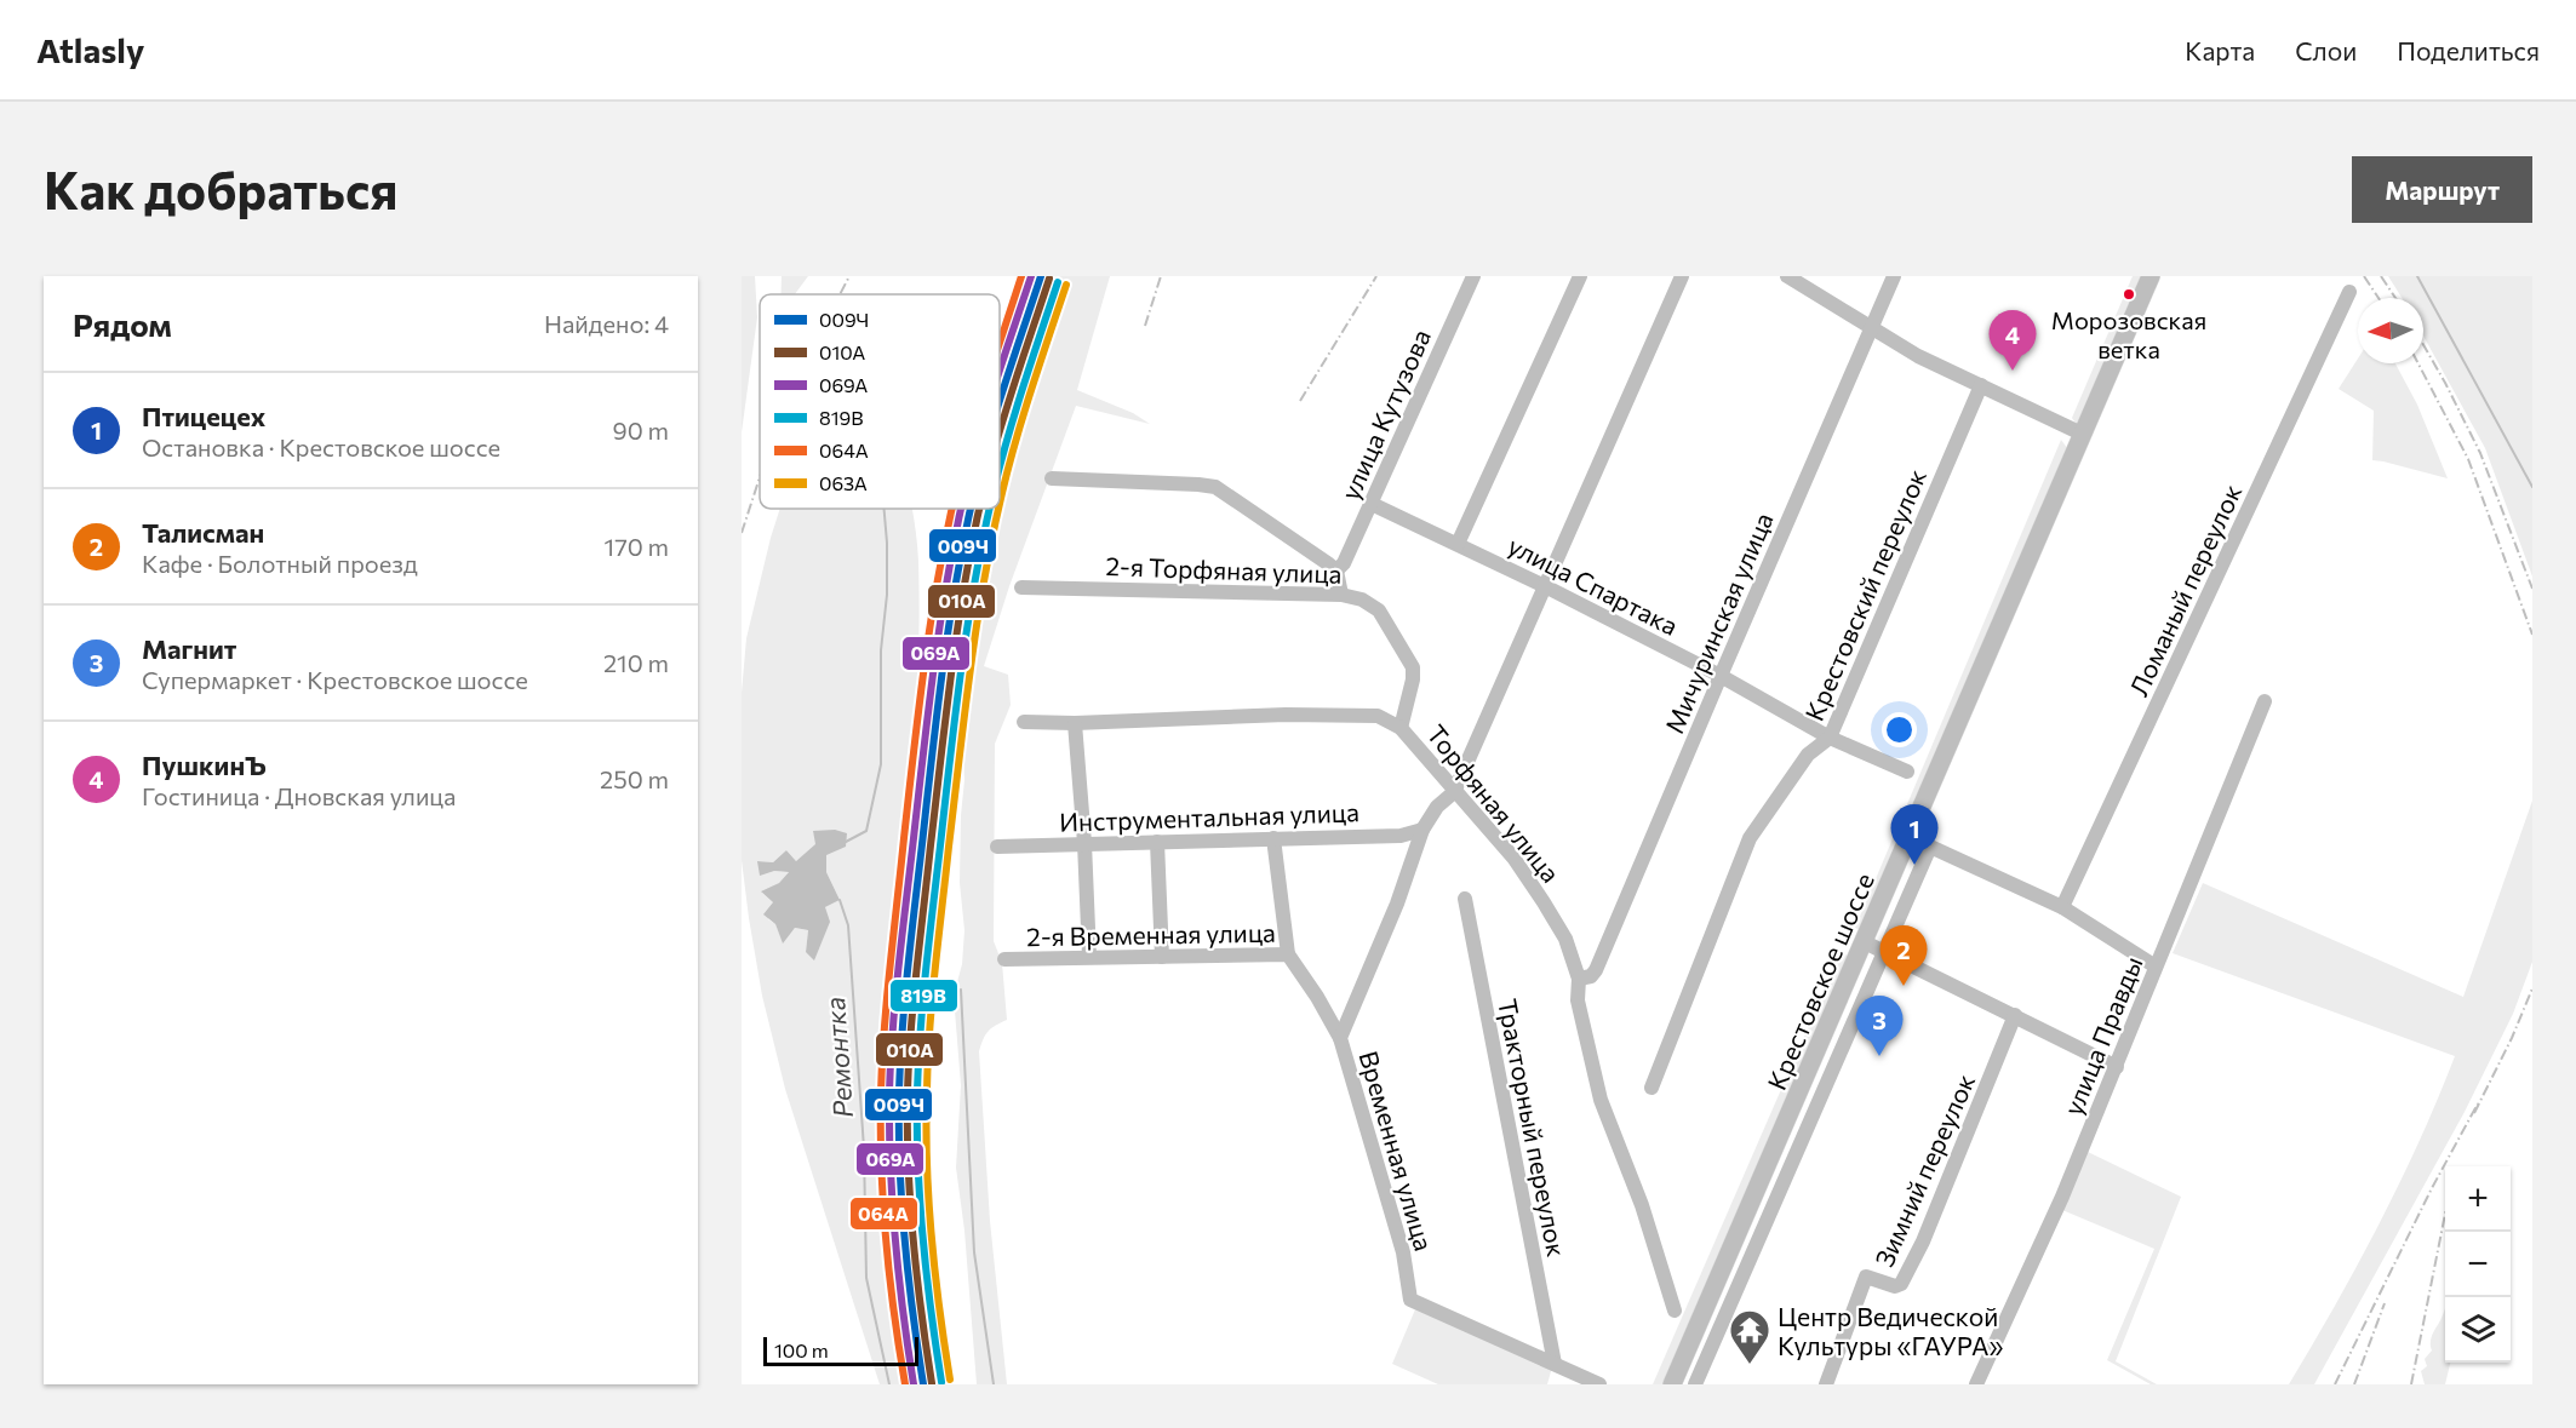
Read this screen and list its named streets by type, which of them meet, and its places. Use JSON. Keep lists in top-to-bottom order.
{
  "streets": {
    "main road": ["Крестовское шоссе"],
    "street": [
      "улица Кутузова",
      "2-я Торфяная улица",
      "улица Спартака",
      "Ломаный переулок",
      "Крестовский переулок",
      "Мичуринская улица",
      "Торфяная улица",
      "Инструментальная улица",
      "2-я Временная улица",
      "улица Правды",
      "Тракторный переулок",
      "Временная улица",
      "Зимний переулок"
    ]
  },
  "crossings": [
    ["улица Кутузова", "улица Спартака"],
    ["2-я Торфяная улица", "Торфяная улица"],
    ["улица Спартака", "Крестовский переулок"],
    ["улица Спартака", "Мичуринская улица"],
    ["улица Спартака", "Временная улица"],
    ["Мичуринская улица", "Торфяная улица"],
    ["Торфяная улица", "Временная улица"],
    ["Инструментальная улица", "Временная улица"],
    ["2-я Временная улица", "Временная улица"],
    ["Тракторный переулок", "Временная улица"]
  ],
  "water": ["Ремонтка"],
  "places": {
    "other": ["Морозовская ветка"],
    "temple": ["Центр Ведической Культуры «ГАУРА»"]
  },
  "lines": [
    "transit line 009Ч",
    "transit line 069А",
    "transit line 064А",
    "transit line 010А",
    "transit line 819В",
    "transit line 063А"
  ],
  "legend": [
    "009Ч",
    "010А",
    "069А",
    "819В",
    "064А",
    "063А"
  ],
  "scale_bar": "100 m",
  "north": "left",
  "page": {
    "header": "Atlasly",
    "nav": ["Карта", "Слои", "Поделиться"],
    "buttons": "Маршрут",
    "title": "Как добраться",
    "heading": ["Рядом", "Найдено: 4"],
    "pins": [
      "4",
      "1",
      "2",
      "3"
    ],
    "list": [
      {
        "mark": "1",
        "name": "Птицецех",
        "note": "Остановка · Крестовское шоссе",
        "value": "90 m"
      },
      {
        "mark": "2",
        "name": "Талисман",
        "note": "Кафе · Болотный проезд",
        "value": "170 m"
      },
      {
        "mark": "3",
        "name": "Магнит",
        "note": "Супермаркет · Крестовское шоссе",
        "value": "210 m"
      },
      {
        "mark": "4",
        "name": "ПушкинЪ",
        "note": "Гостиница · Дновская улица",
        "value": "250 m"
      }
    ],
    "map_buttons": ["+", "−"],
    "scale": "100 m"
  }
}
